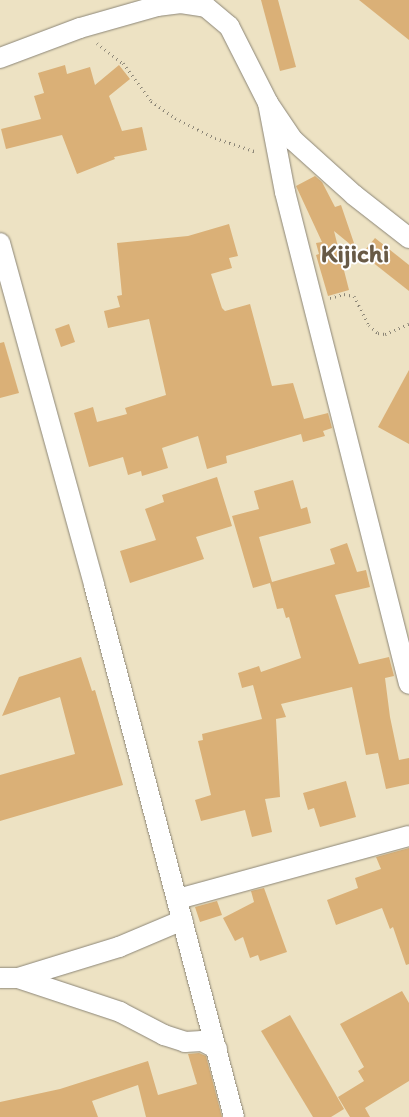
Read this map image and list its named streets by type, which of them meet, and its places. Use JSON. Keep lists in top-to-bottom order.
{
  "districts": ["Kijichi"]
}
